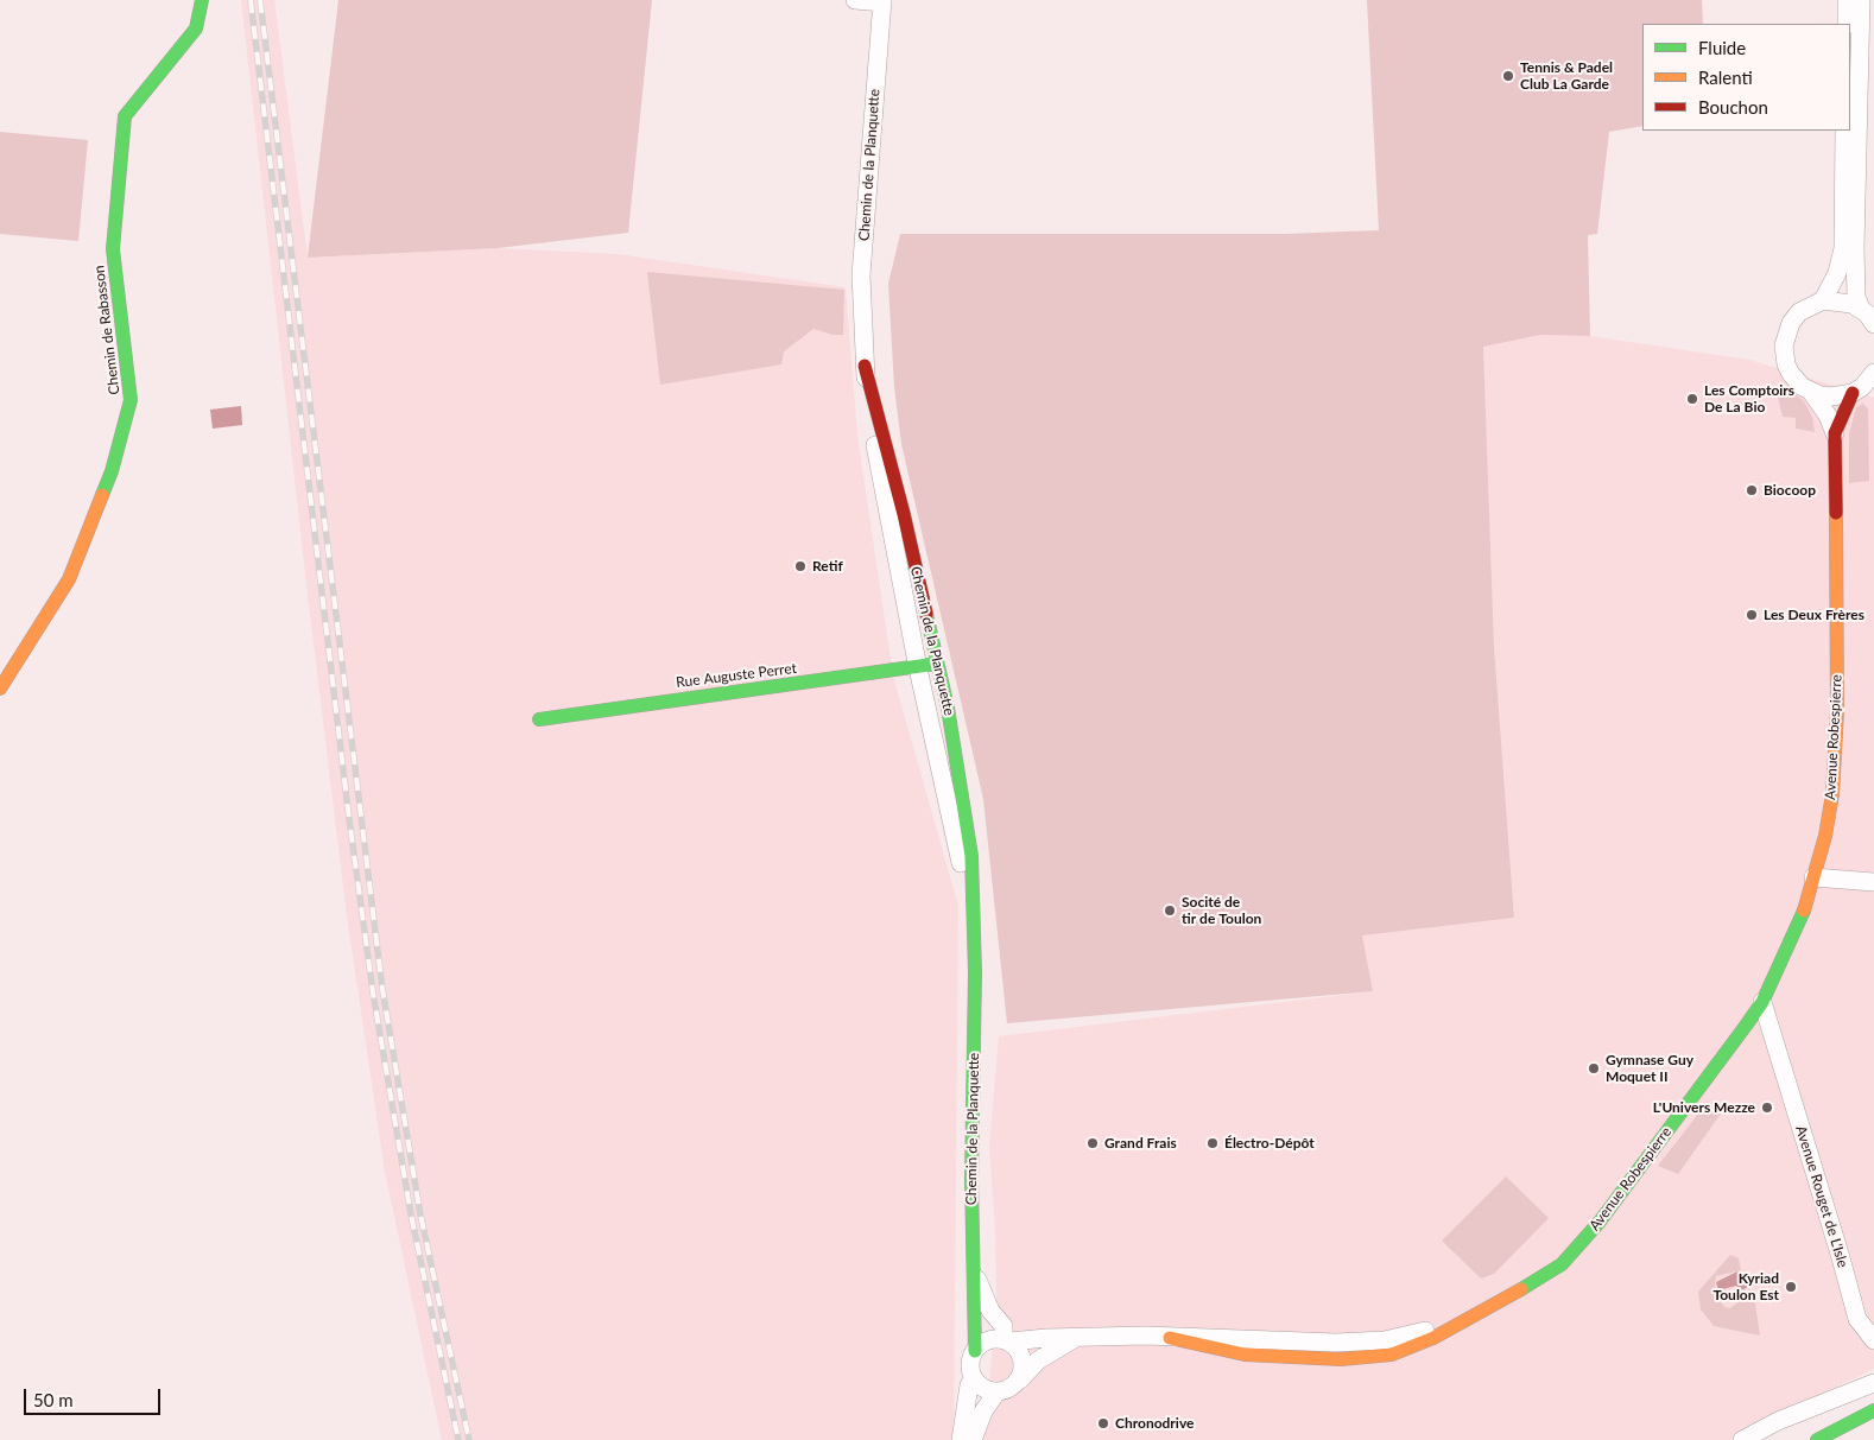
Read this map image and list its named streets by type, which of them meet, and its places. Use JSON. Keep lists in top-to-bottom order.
{
  "streets": {
    "street": [
      "Chemin de la Planquette",
      "Chemin de Rabasson",
      "Rue Auguste Perret",
      "Avenue Robespierre",
      "Avenue Rouget de L'Isle"
    ]
  },
  "crossings": [
    ["Chemin de la Planquette", "Rue Auguste Perret"],
    ["Chemin de la Planquette", "Avenue Robespierre"],
    ["Avenue Robespierre", "Avenue Rouget de L'Isle"]
  ],
  "places": [
    "Tennis & Padel Club La Garde",
    "Les Comptoirs De La Bio",
    "Biocoop",
    "Retif",
    "Les Deux Frères",
    "Socité de tir de Toulon",
    "Gymnase Guy Moquet II",
    "L'Univers Mezze",
    "Grand Frais",
    "Électro-Dépôt",
    "Kyriad Toulon Est",
    "Chronodrive"
  ],
  "legend": ["Fluide", "Ralenti", "Bouchon"],
  "scale_bar": "50 m"
}
